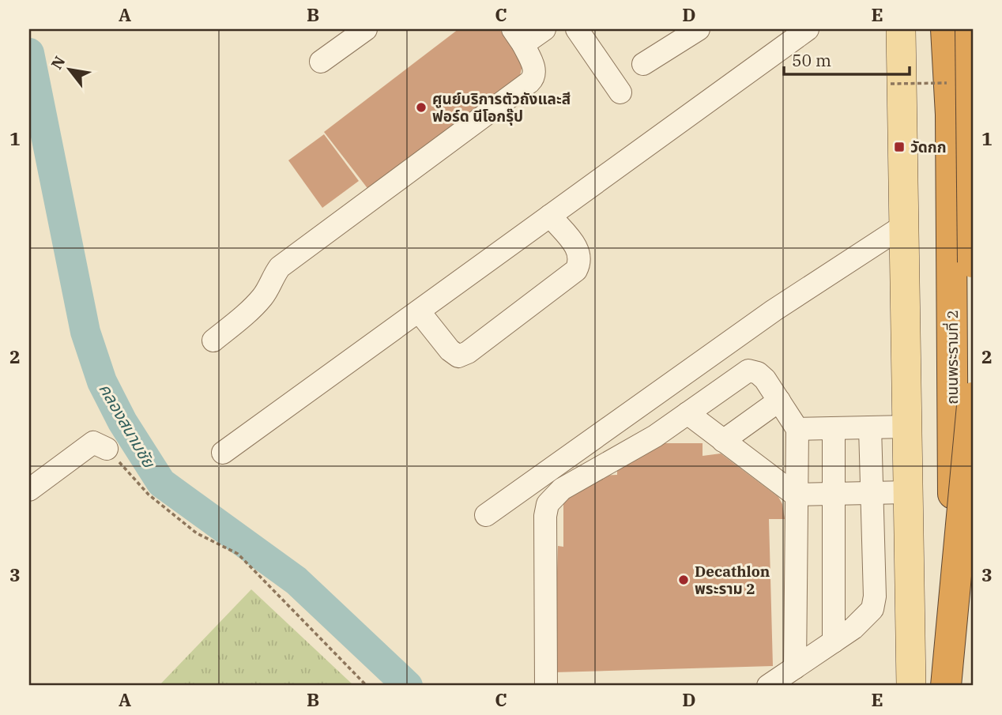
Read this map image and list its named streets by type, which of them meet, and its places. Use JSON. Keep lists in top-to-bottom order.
{
  "streets": {
    "highway": ["ถนนพระรามที่ 2"]
  },
  "water": ["คลองสนามชัย"],
  "places": {
    "other": ["ศูนย์บริการตัวถังและสี ฟอร์ด นีโอกรุ๊ป", "Decathlon พระราม 2"],
    "transit": ["วัดกก"]
  },
  "scale_bar": "50 m",
  "north": "top left",
  "grid": {
    "columns": [
      "A",
      "B",
      "C",
      "D",
      "E"
    ],
    "rows": ["1", "2", "3"]
  }
}
